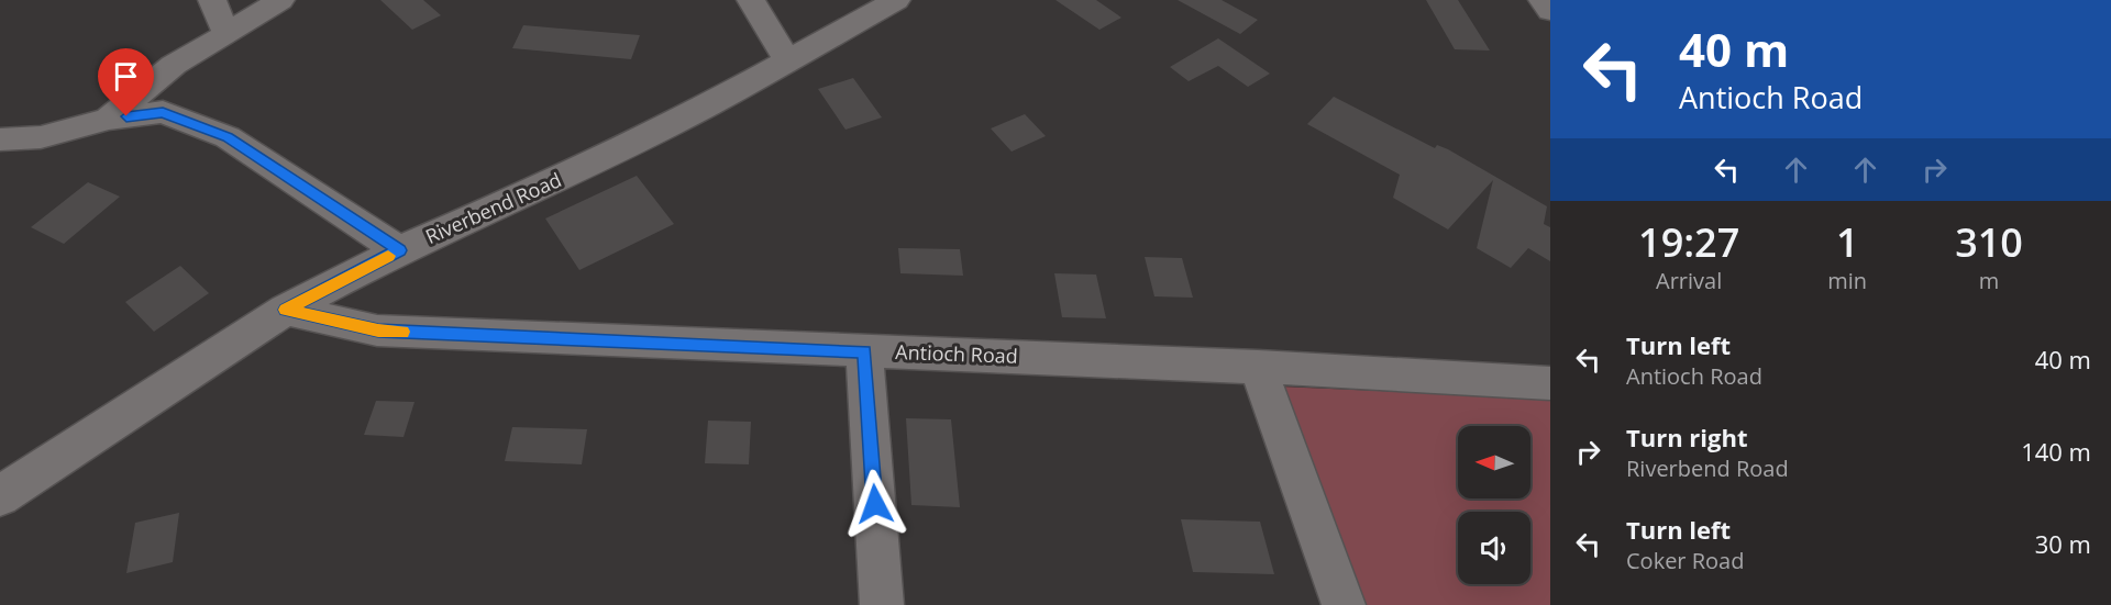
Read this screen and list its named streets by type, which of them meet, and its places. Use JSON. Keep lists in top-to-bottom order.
{
  "streets": {
    "street": ["Riverbend Road", "Antioch Road"]
  },
  "crossings": [
    ["Riverbend Road", "Antioch Road"]
  ],
  "north": "left",
  "page": {
    "turn": ["40 m", "Antioch Road"],
    "eta": [
      "19:27",
      "Arrival",
      "1",
      "min",
      "310",
      "m"
    ],
    "list": [
      {
        "name": "Turn left",
        "note": "Antioch Road",
        "value": "40 m"
      },
      {
        "name": "Turn right",
        "note": "Riverbend Road",
        "value": "140 m"
      },
      {
        "name": "Turn left",
        "note": "Coker Road",
        "value": "30 m"
      }
    ]
  }
}
